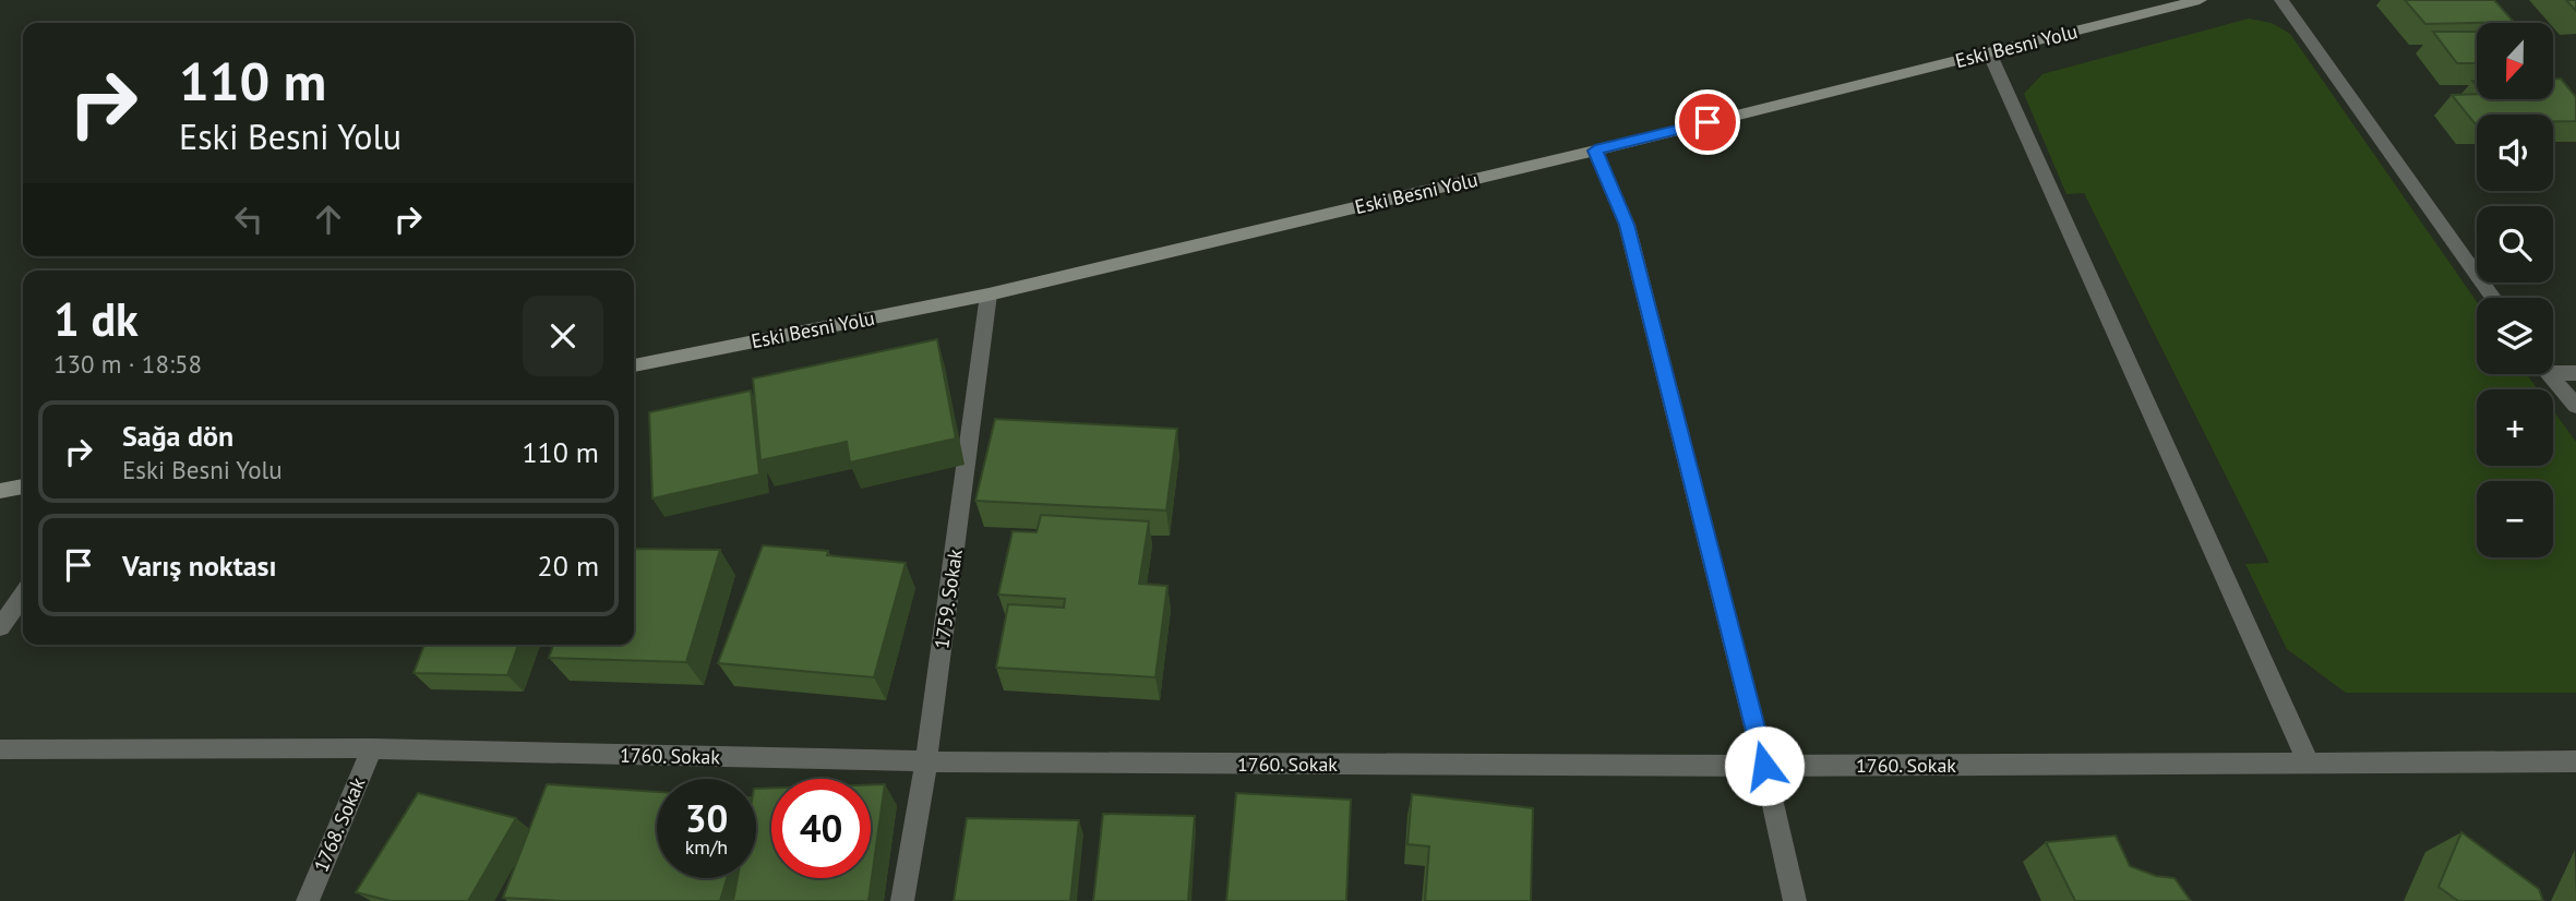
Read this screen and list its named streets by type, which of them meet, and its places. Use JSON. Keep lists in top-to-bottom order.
{
  "streets": {
    "main road": ["Eski Besni Yolu"],
    "street": ["1759. Sokak", "1760. Sokak", "1768. Sokak"]
  },
  "crossings": [
    ["Eski Besni Yolu", "1759. Sokak"],
    ["1759. Sokak", "1760. Sokak"],
    ["1760. Sokak", "1768. Sokak"]
  ],
  "north": "bottom",
  "page": {
    "map_buttons": ["+", "−"],
    "turn": ["110 m", "Eski Besni Yolu"],
    "heading": ["1 dk", "130 m · 18:58"],
    "list": [
      {
        "name": "Sağa dön",
        "note": "Eski Besni Yolu",
        "value": "110 m"
      },
      {
        "name": "Varış noktası",
        "value": "20 m"
      }
    ],
    "speed": "30 km/h",
    "limit": "40"
  }
}
